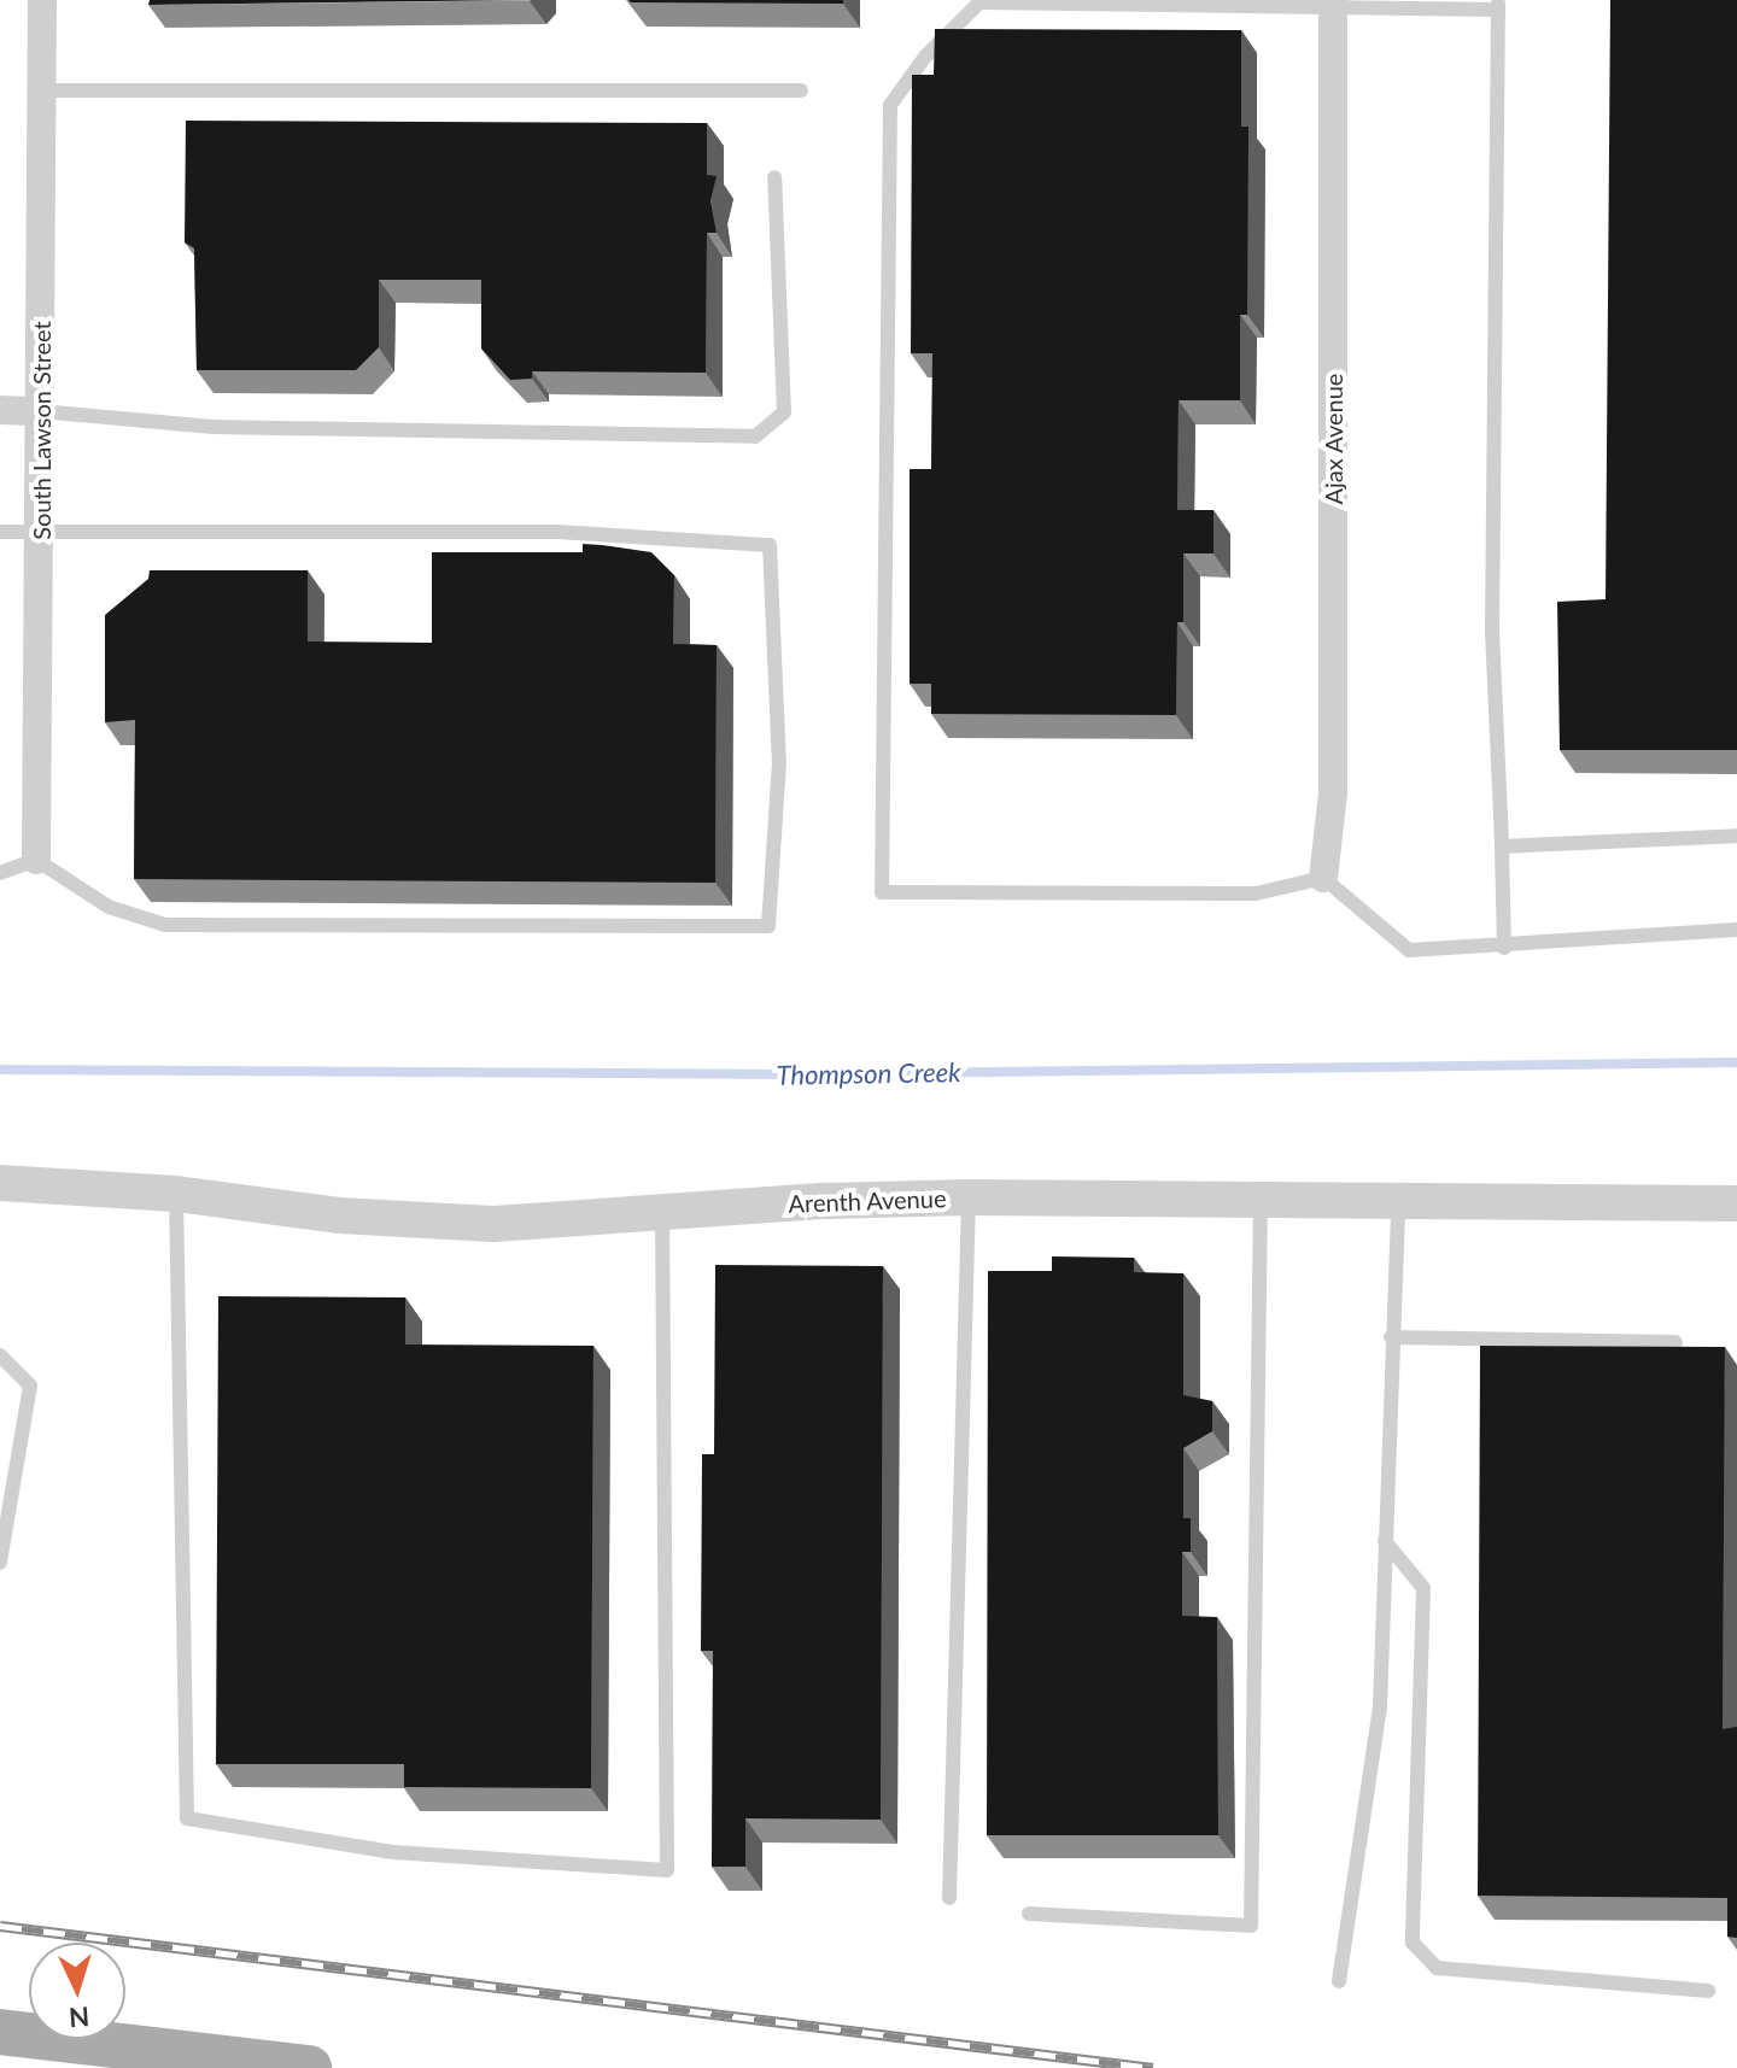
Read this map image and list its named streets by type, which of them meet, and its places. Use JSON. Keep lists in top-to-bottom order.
{
  "streets": {
    "street": ["South Lawson Street", "Ajax Avenue", "Arenth Avenue"]
  },
  "water": ["Thompson Creek"],
  "north": "bottom"
}
